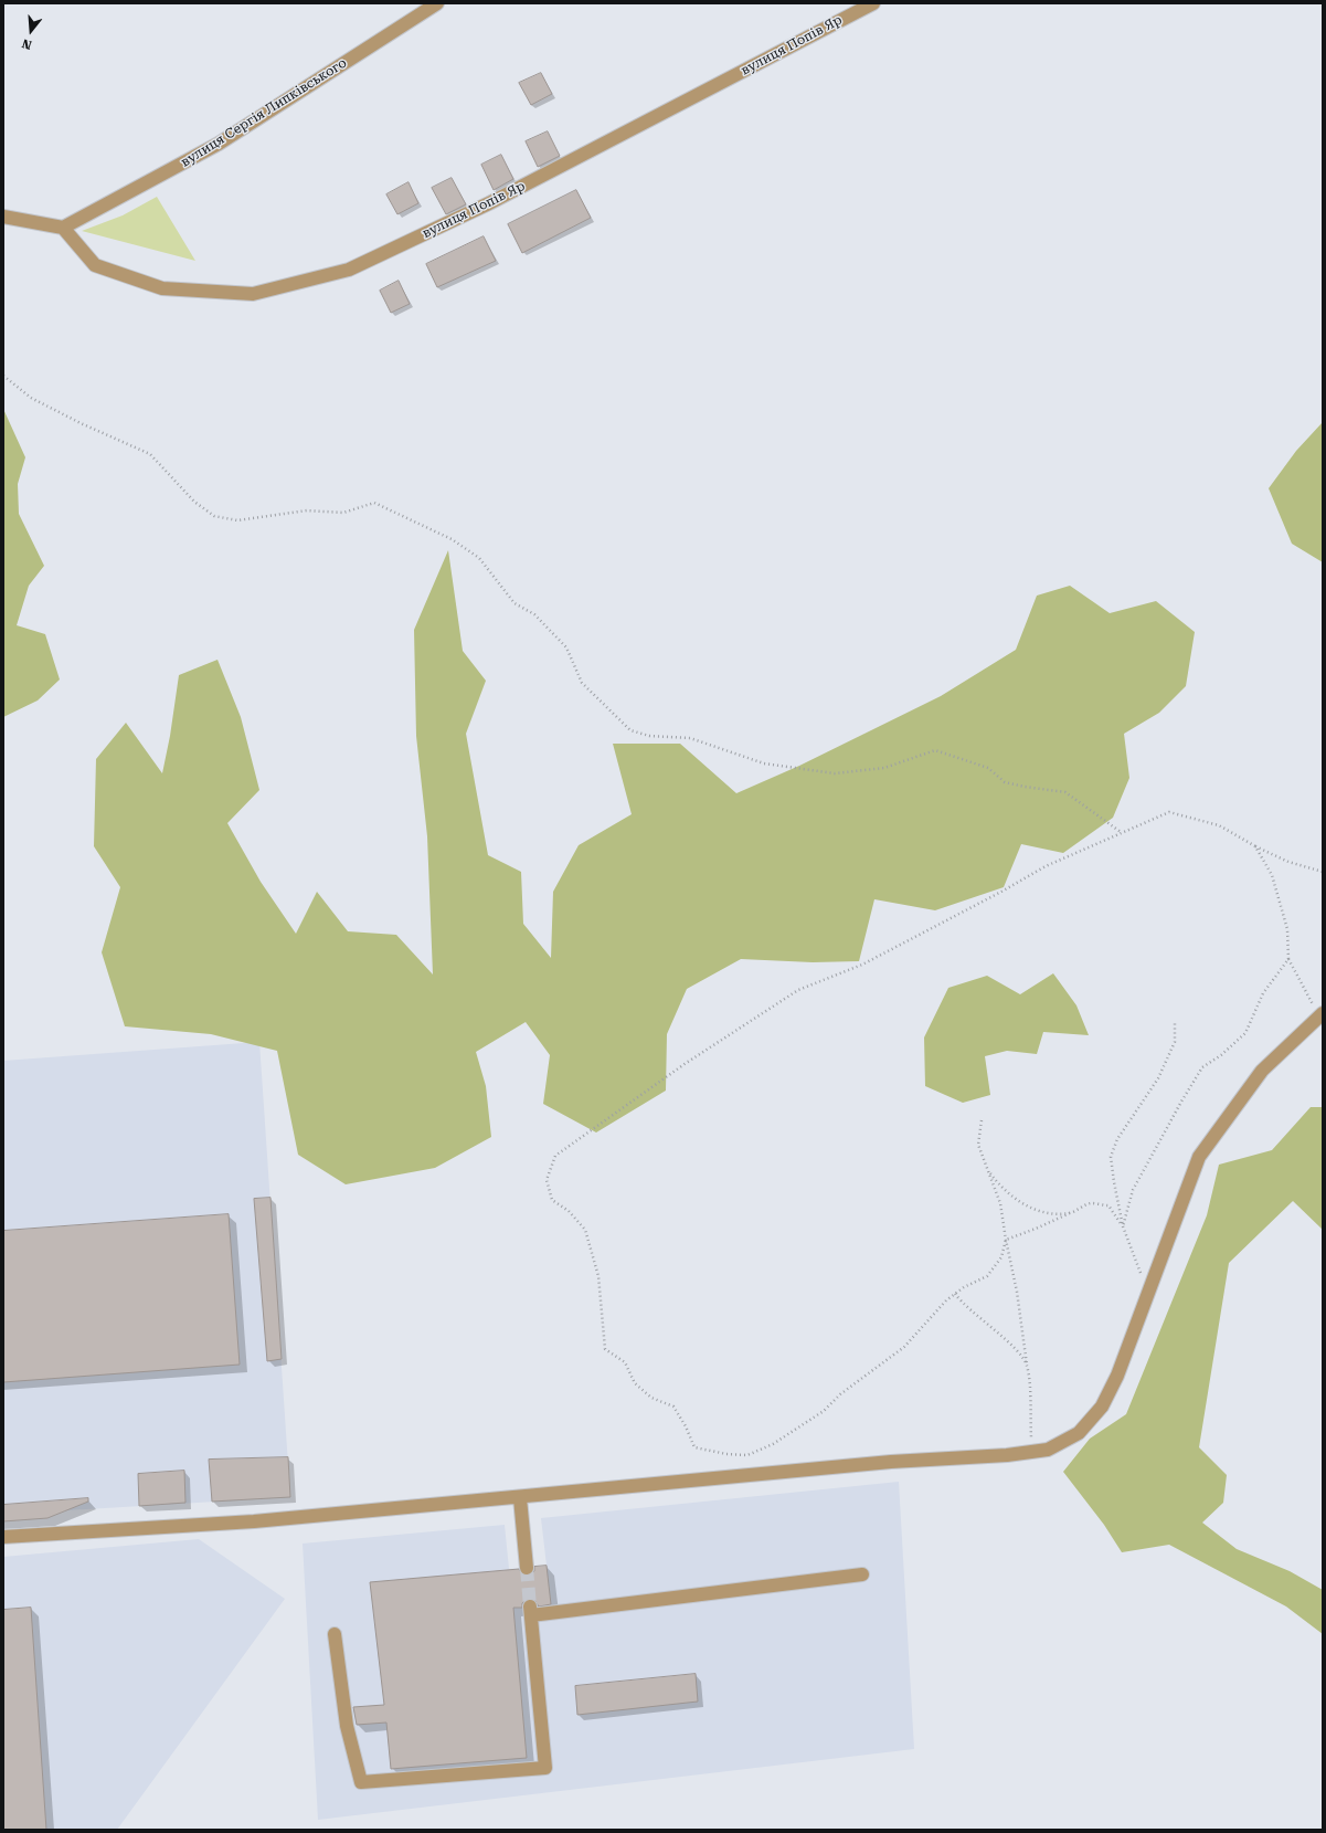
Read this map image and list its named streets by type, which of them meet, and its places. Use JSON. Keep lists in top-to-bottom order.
{
  "streets": {
    "street": ["вулиця Попів Яр", "вулиця Сергія Липківського"]
  },
  "crossings": [
    ["вулиця Попів Яр", "вулиця Сергія Липківського"]
  ],
  "north": "bottom"
}
